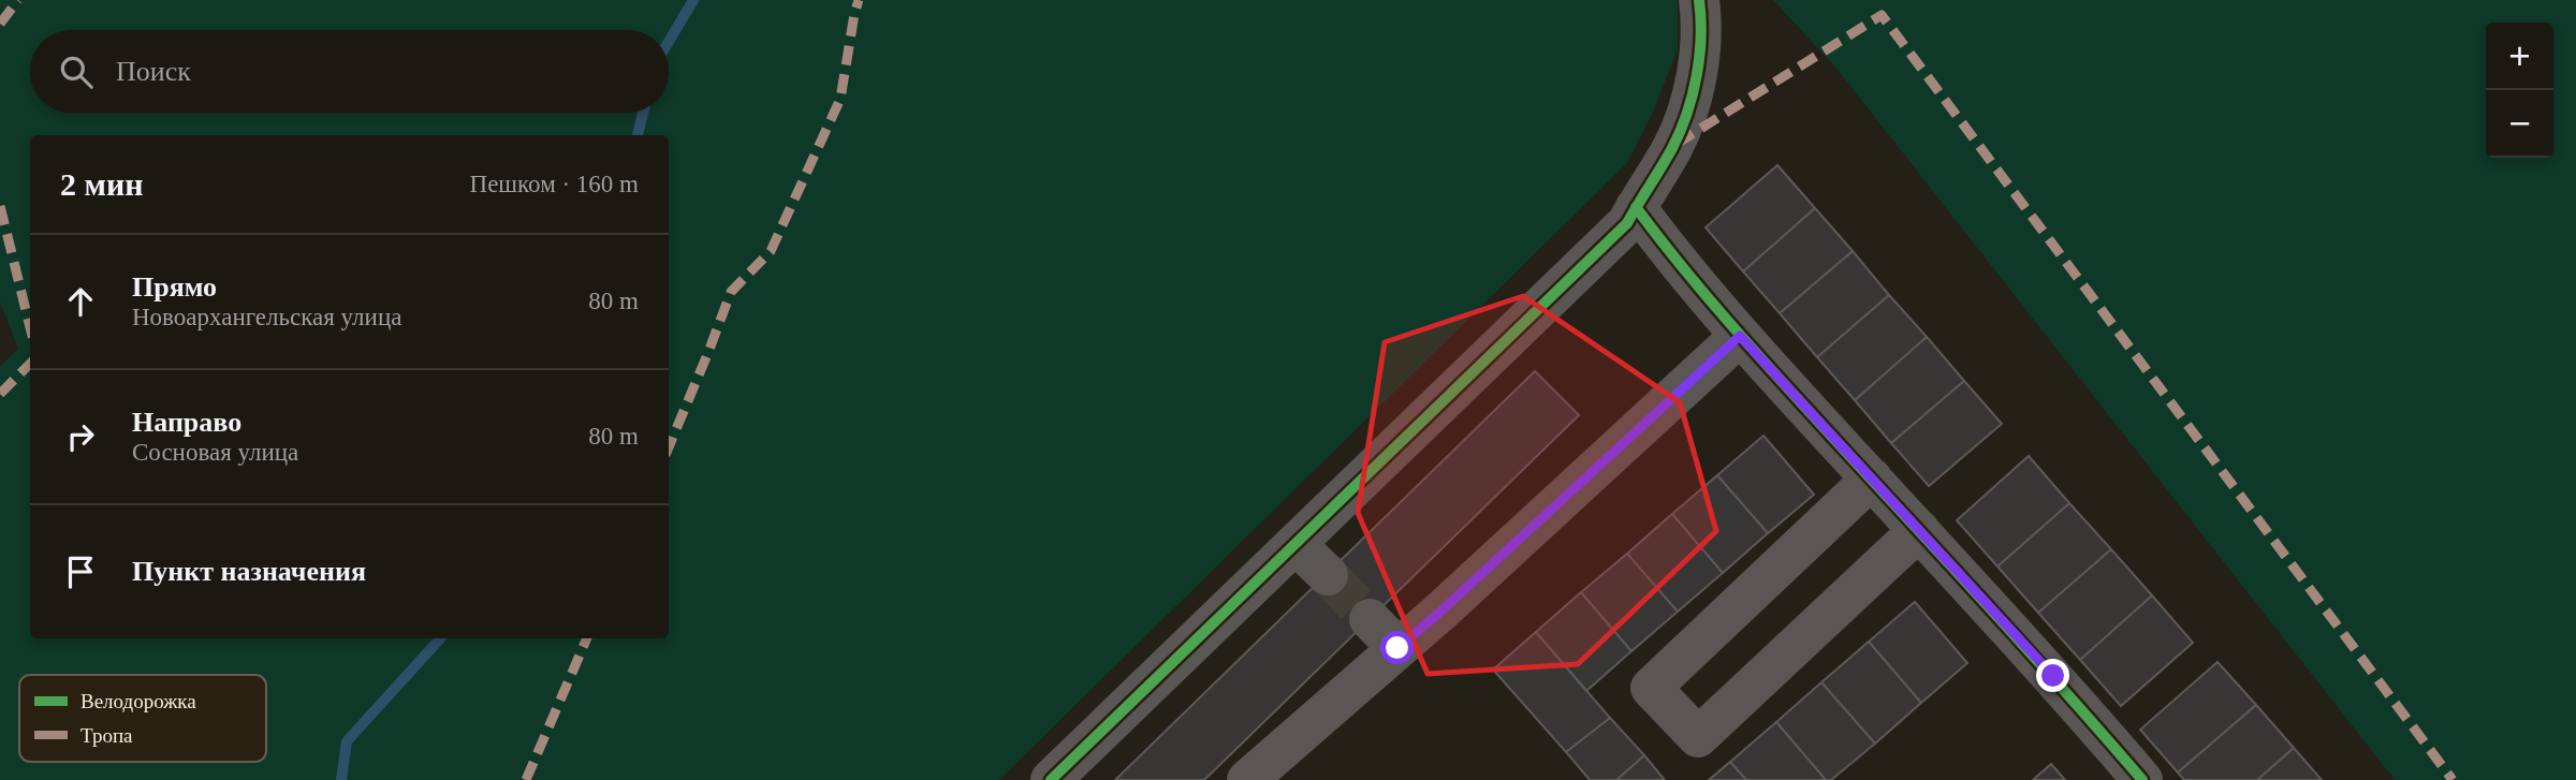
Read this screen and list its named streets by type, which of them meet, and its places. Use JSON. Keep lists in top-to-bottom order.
{
  "legend": ["Велодорожка", "Тропа"],
  "page": {
    "map_buttons": ["+", "−"],
    "search": "Поиск",
    "heading": ["2 мин", "Пешком · 160 m"],
    "list": [
      ["Прямо", "Новоархангельская улица", "80 m"],
      ["Направо", "Сосновая улица", "80 m"],
      "Пункт назначения"
    ]
  }
}
